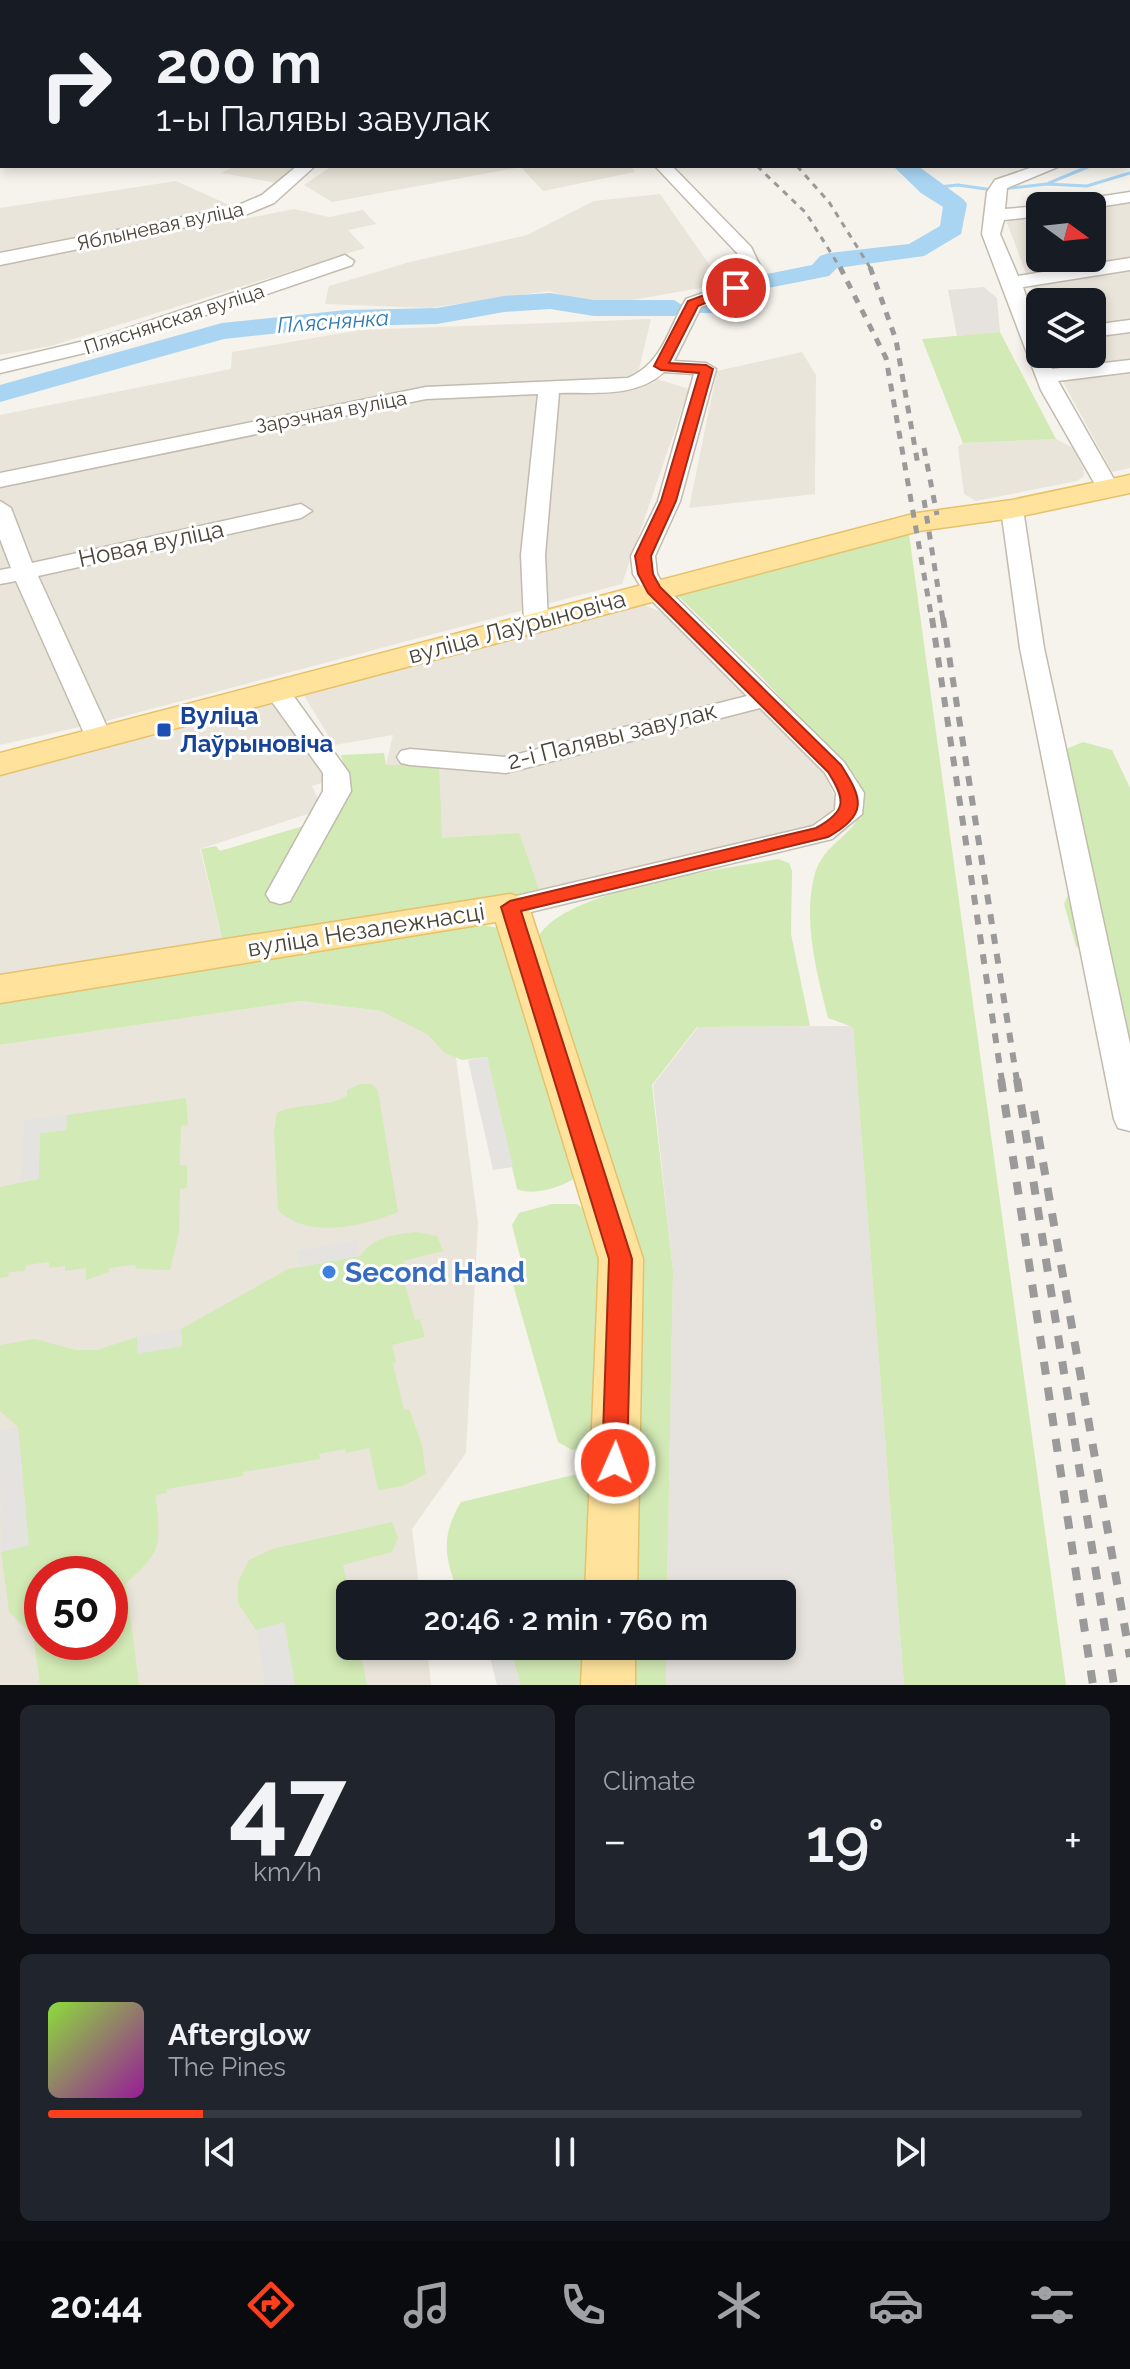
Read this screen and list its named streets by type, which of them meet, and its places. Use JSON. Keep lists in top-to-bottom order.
{
  "streets": {
    "main road": ["вуліца Лаўрыновіча", "вуліца Незалежнасці"],
    "street": [
      "Яблыневая вуліца",
      "Пляснянская вуліца",
      "Зарэчная вуліца",
      "Новая вуліца",
      "2-і Палявы завулак"
    ]
  },
  "water": ["Пляснянка"],
  "places": {
    "transit": ["Вуліца Лаўрыновіча"],
    "other": ["Second Hand"]
  },
  "north": "right",
  "page": {
    "turn": ["200 m", "1-ы Палявы завулак"],
    "limit": "50",
    "trip": "20:46 · 2 min · 760 m",
    "tile": [
      ["47", "km/h"],
      "Climate"
    ],
    "heat": ["−", "19°", "+"],
    "song": ["Afterglow", "The Pines"],
    "tabs": "20:44"
  }
}
